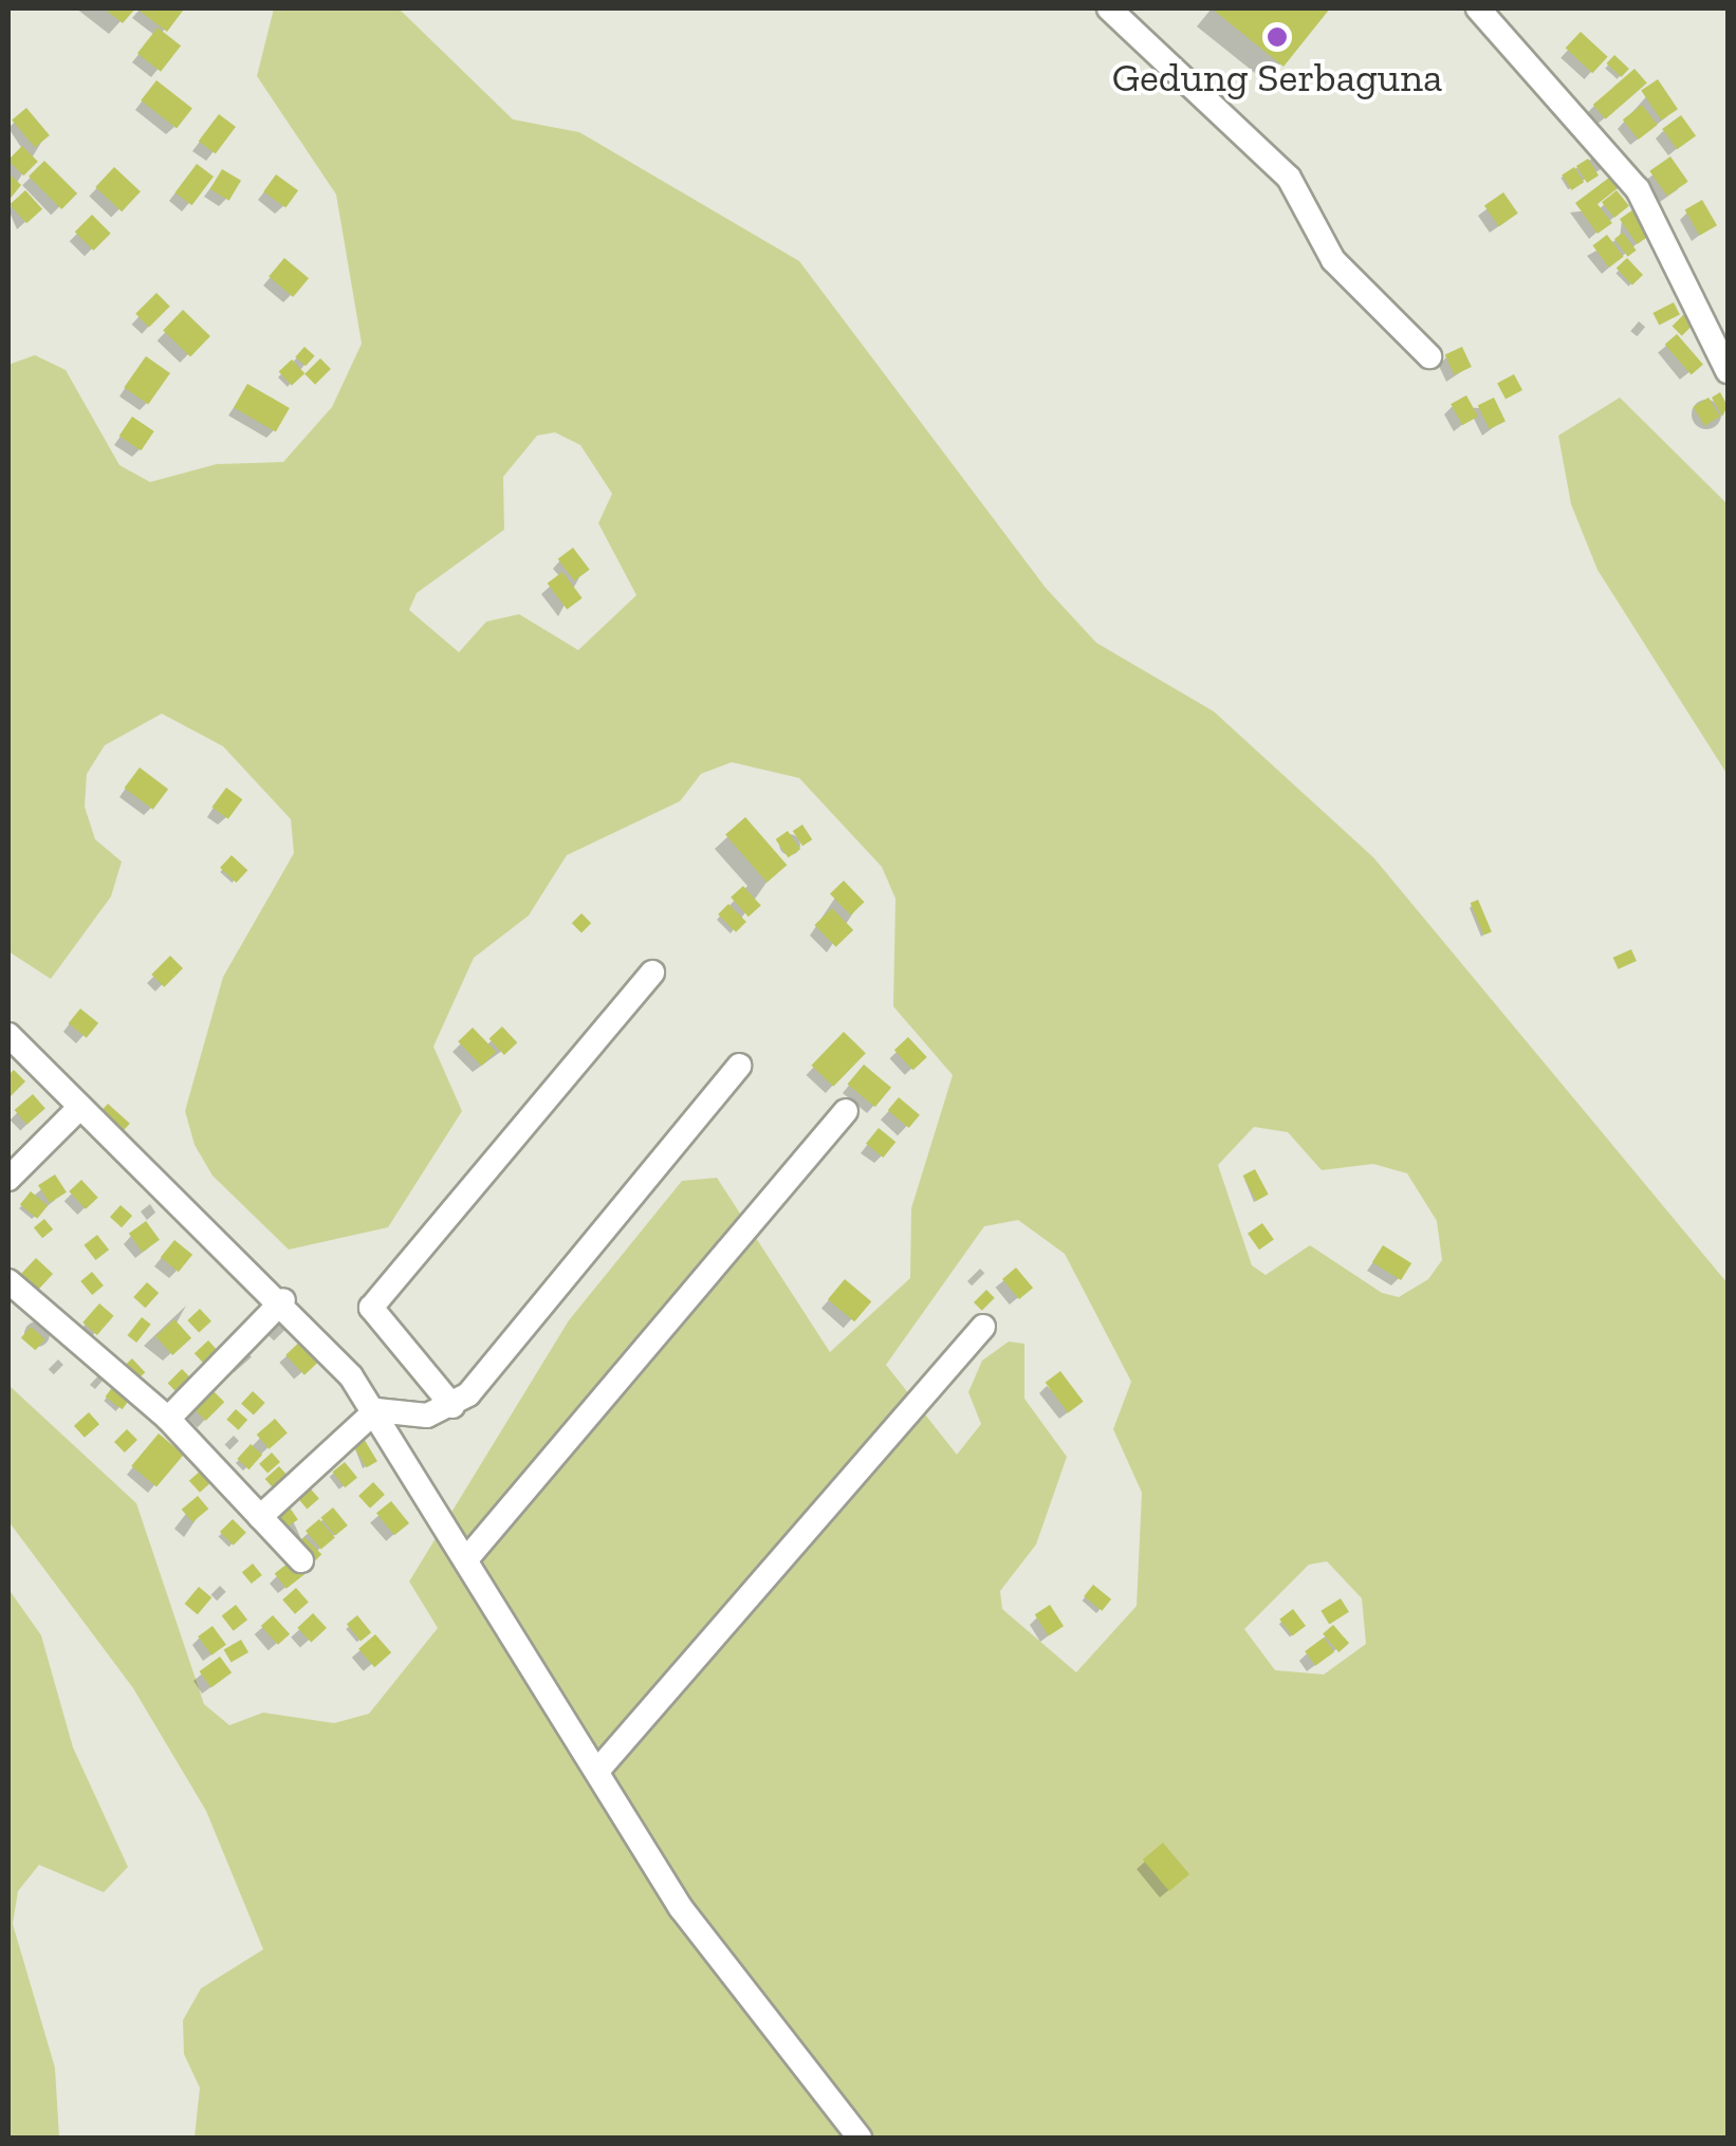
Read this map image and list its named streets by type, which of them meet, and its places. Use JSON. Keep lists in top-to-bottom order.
{
  "places": ["Gedung Serbaguna"]
}
